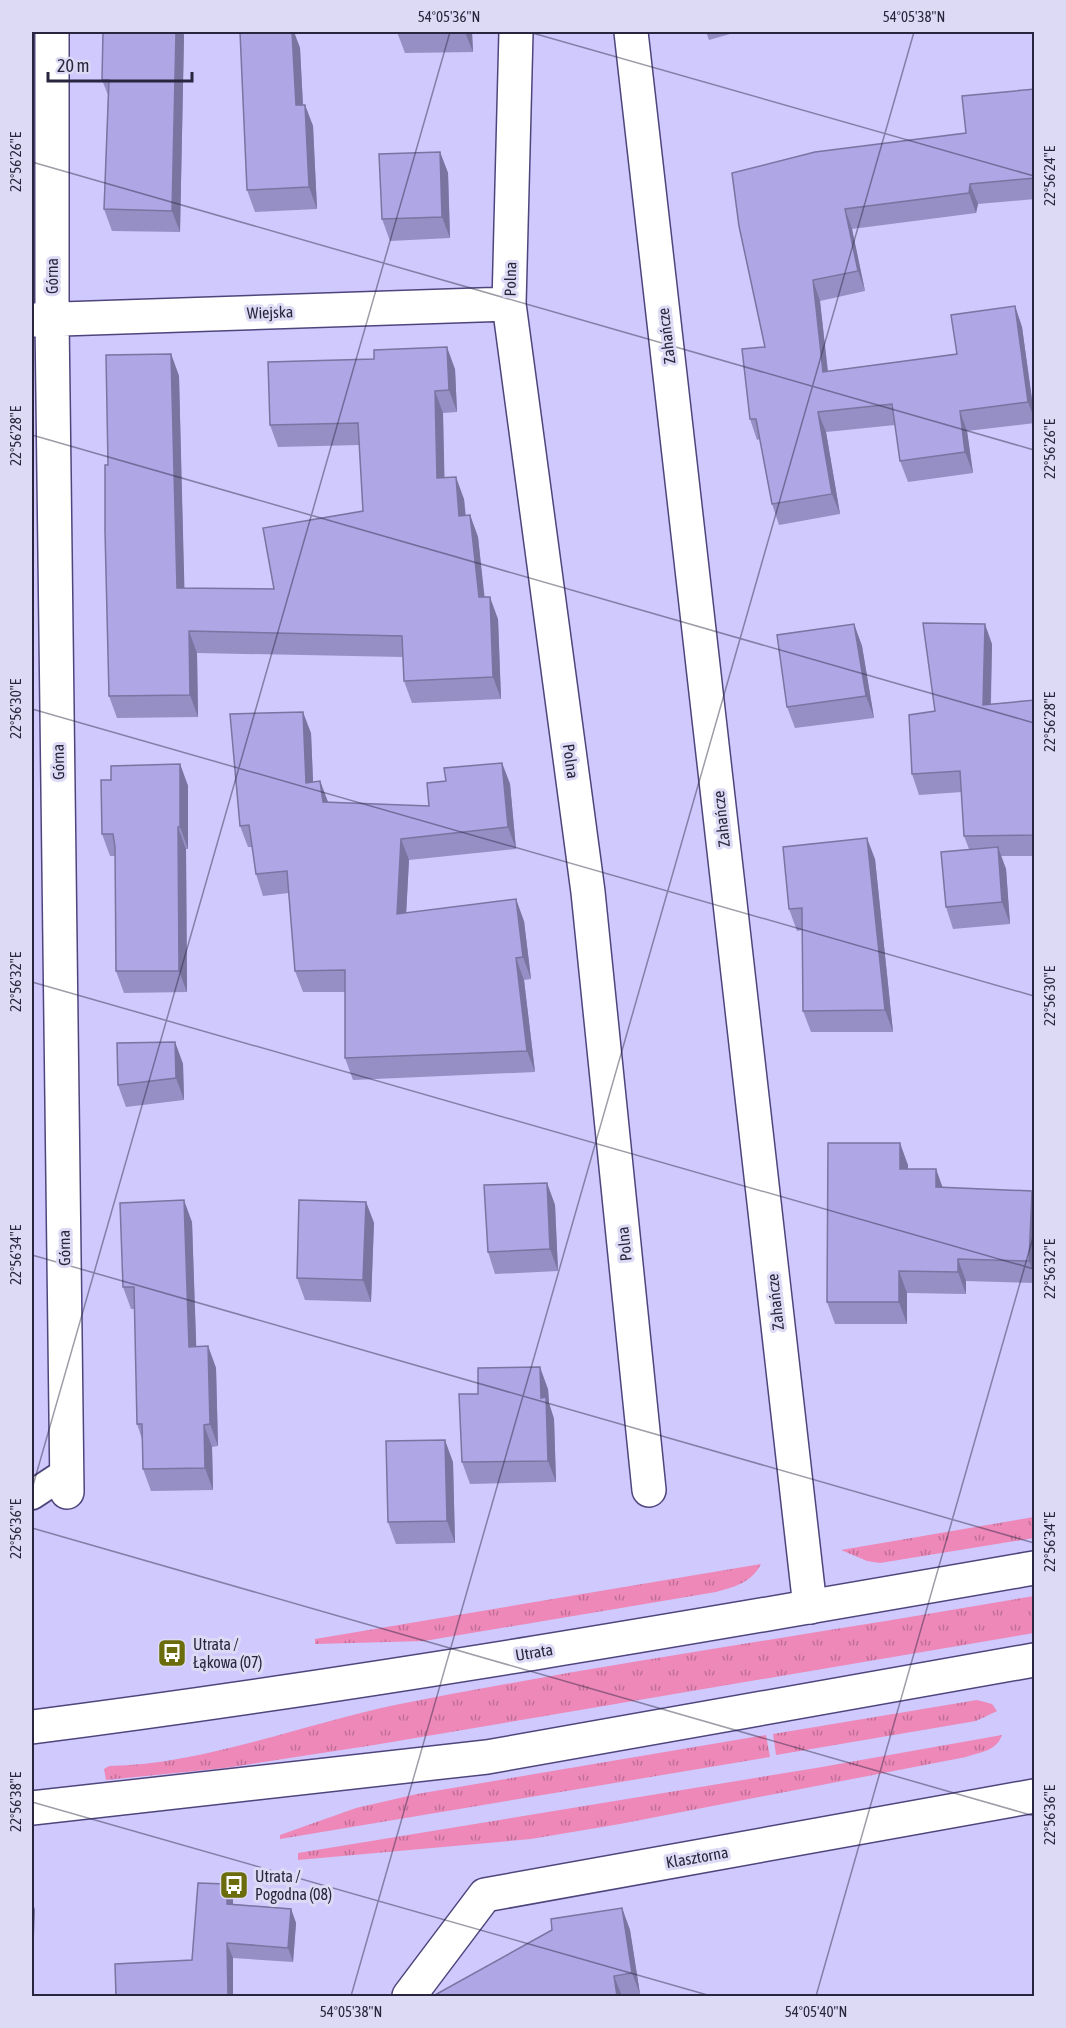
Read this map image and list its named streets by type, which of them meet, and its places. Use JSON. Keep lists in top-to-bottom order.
{
  "streets": {
    "street": [
      "Górna",
      "Polna",
      "Wiejska",
      "Zahańcze",
      "Utrata",
      "Klasztorna"
    ]
  },
  "crossings": [
    ["Górna", "Wiejska"],
    ["Polna", "Wiejska"],
    ["Zahańcze", "Utrata"]
  ],
  "places": {
    "bus stop": ["Utrata / Łąkowa (07)", "Utrata / Pogodna (08)"]
  },
  "scale_bar": "20 m",
  "coordinates": [
    "54°05'36\"N",
    "54°05'38\"N",
    "22°56'26\"E",
    "22°56'24\"E",
    "22°56'28\"E",
    "22°56'30\"E",
    "22°56'32\"E",
    "22°56'34\"E",
    "22°56'36\"E",
    "22°56'38\"E",
    "54°05'40\"N"
  ]
}
